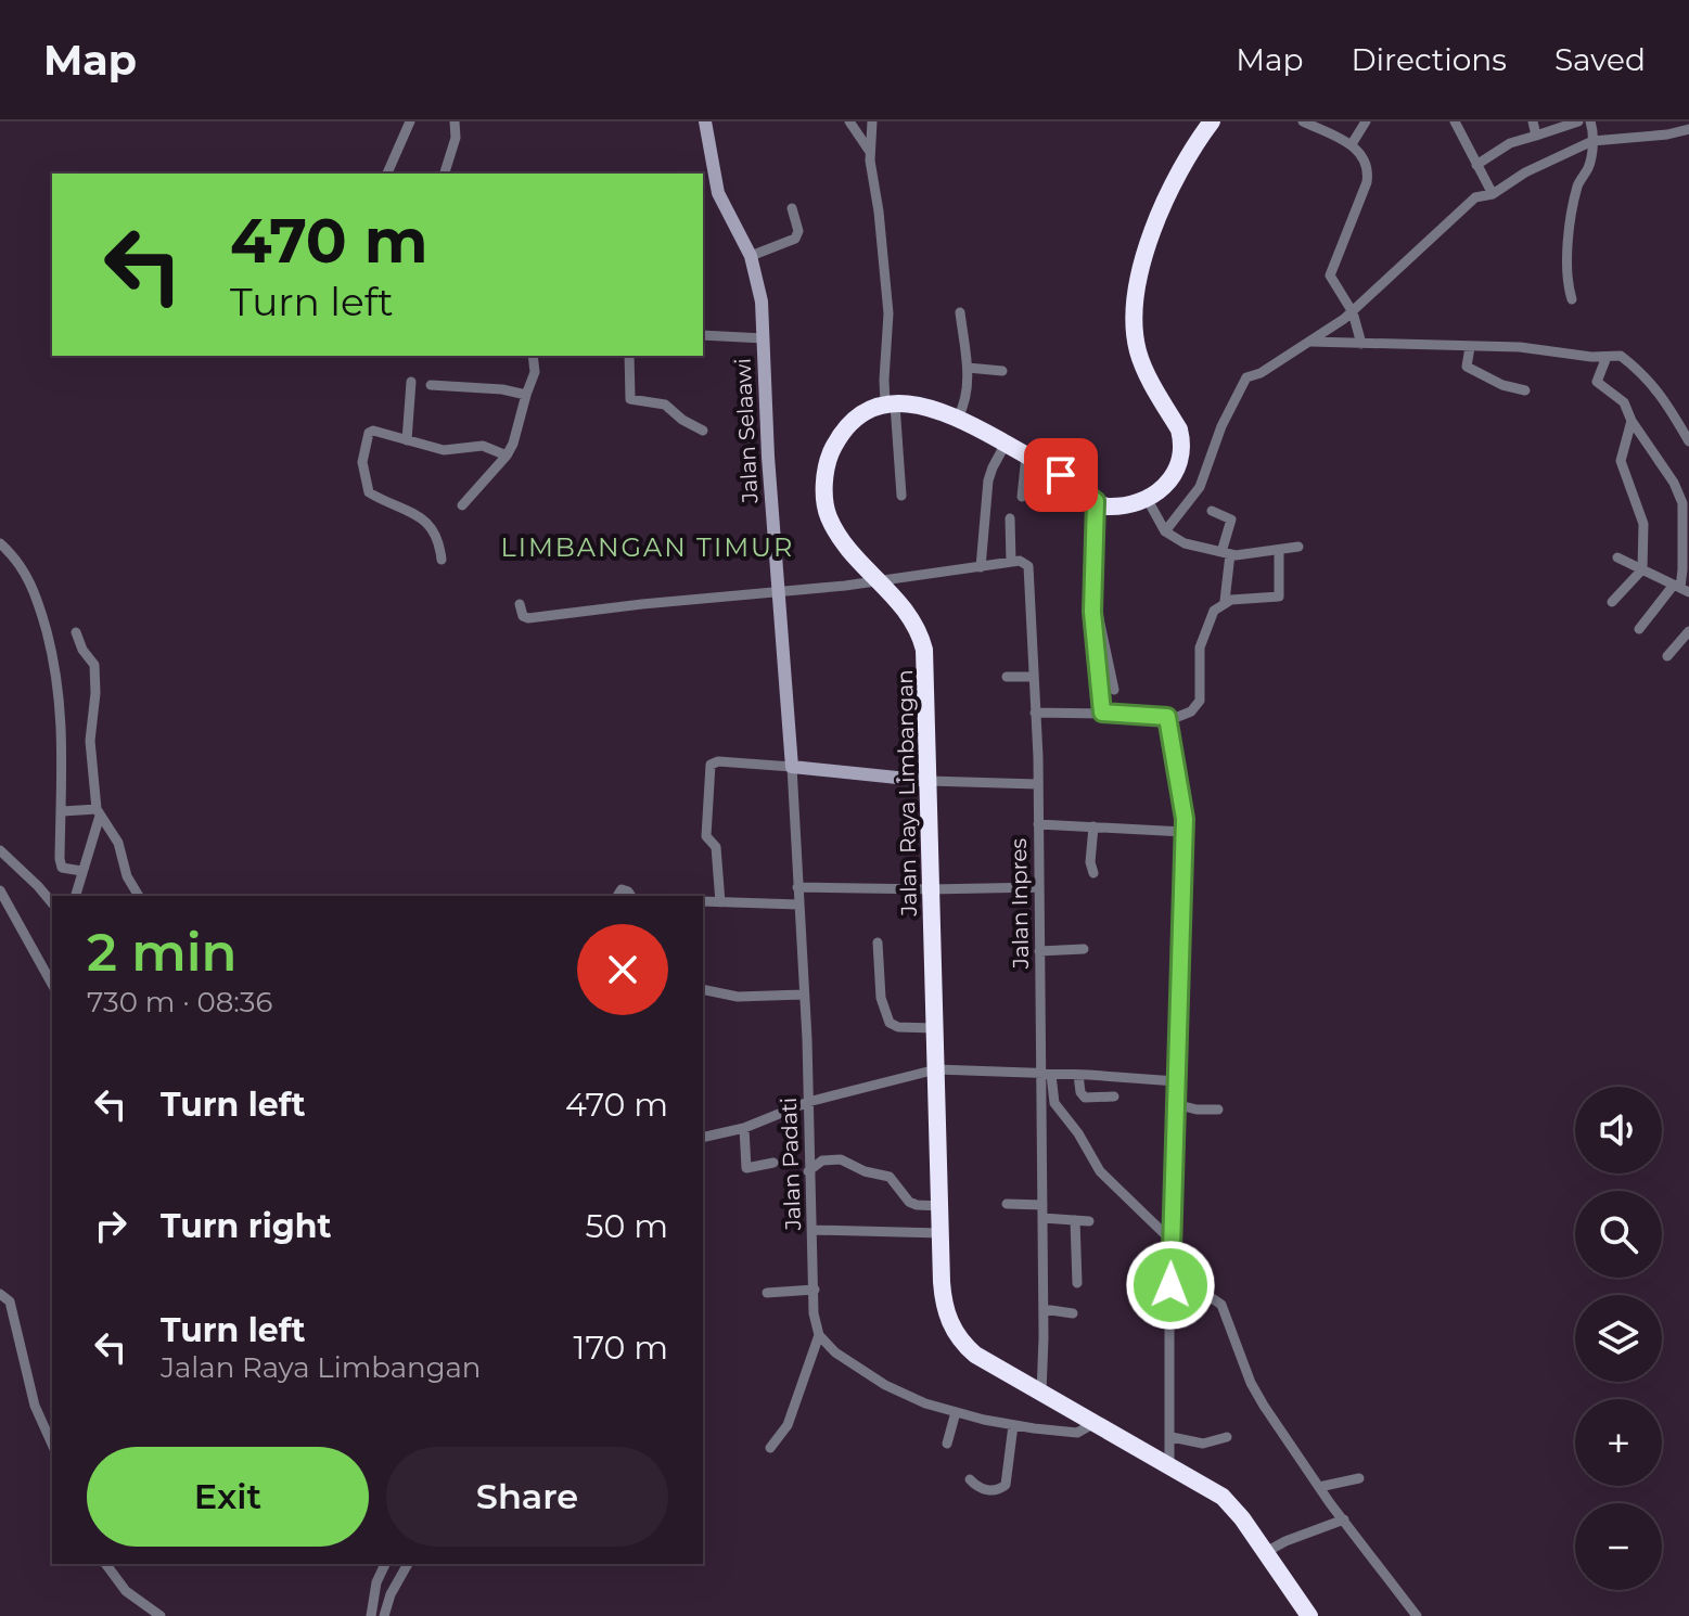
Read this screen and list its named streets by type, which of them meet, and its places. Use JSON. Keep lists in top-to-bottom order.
{
  "streets": {
    "highway": ["Jalan Raya Limbangan"],
    "street": ["Jalan Selaawi", "Jalan Inpres", "Jalan Padati"]
  },
  "crossings": [
    ["Jalan Selaawi", "Jalan Padati"],
    ["Jalan Raya Limbangan", "Jalan Inpres"]
  ],
  "districts": ["LIMBANGAN TIMUR"],
  "page": {
    "header": "Map",
    "nav": ["Map", "Directions", "Saved"],
    "turn": ["470 m", "Turn left"],
    "heading": ["2 min", "730 m · 08:36"],
    "list": [
      {
        "name": "Turn left",
        "value": "470 m"
      },
      {
        "name": "Turn right",
        "value": "50 m"
      },
      {
        "name": "Turn left",
        "note": "Jalan Raya Limbangan",
        "value": "170 m"
      }
    ],
    "map_buttons": ["+", "−"],
    "buttons": ["Exit", "Share"]
  }
}
